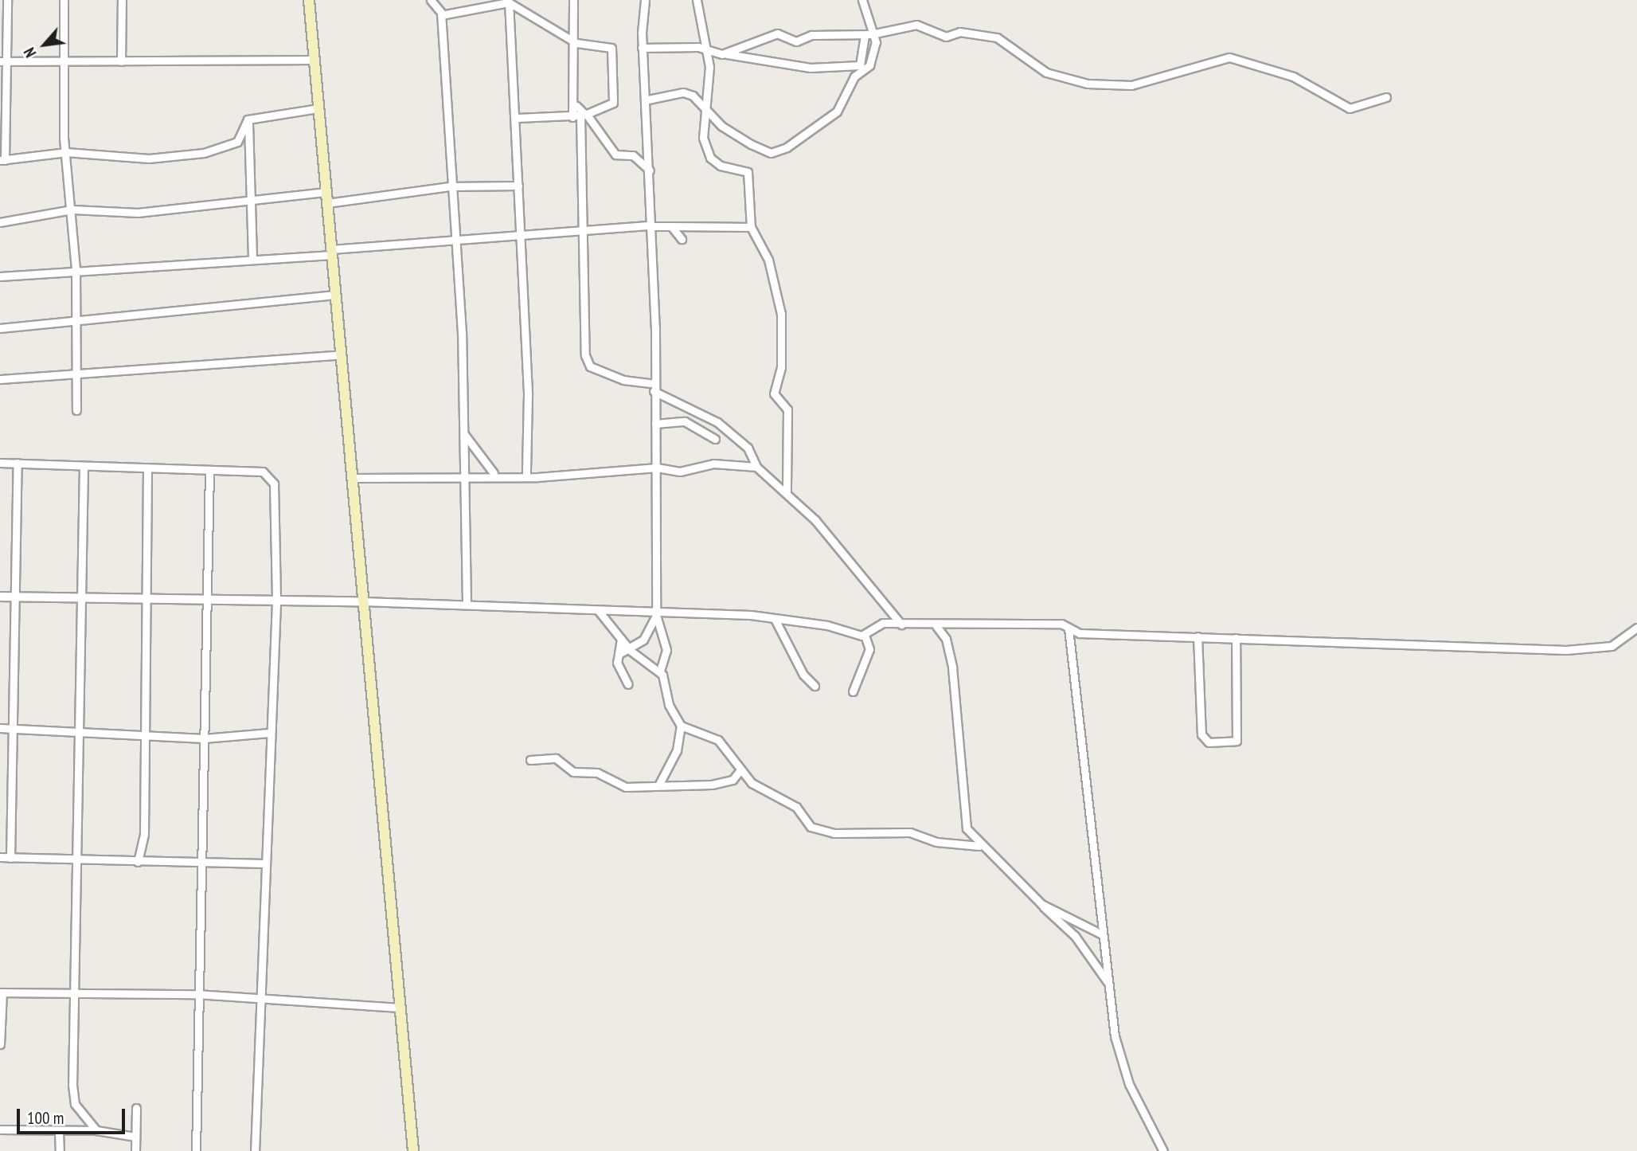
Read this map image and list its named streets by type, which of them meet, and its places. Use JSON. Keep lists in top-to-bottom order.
{
  "scale_bar": "100 m",
  "north": "bottom left"
}
